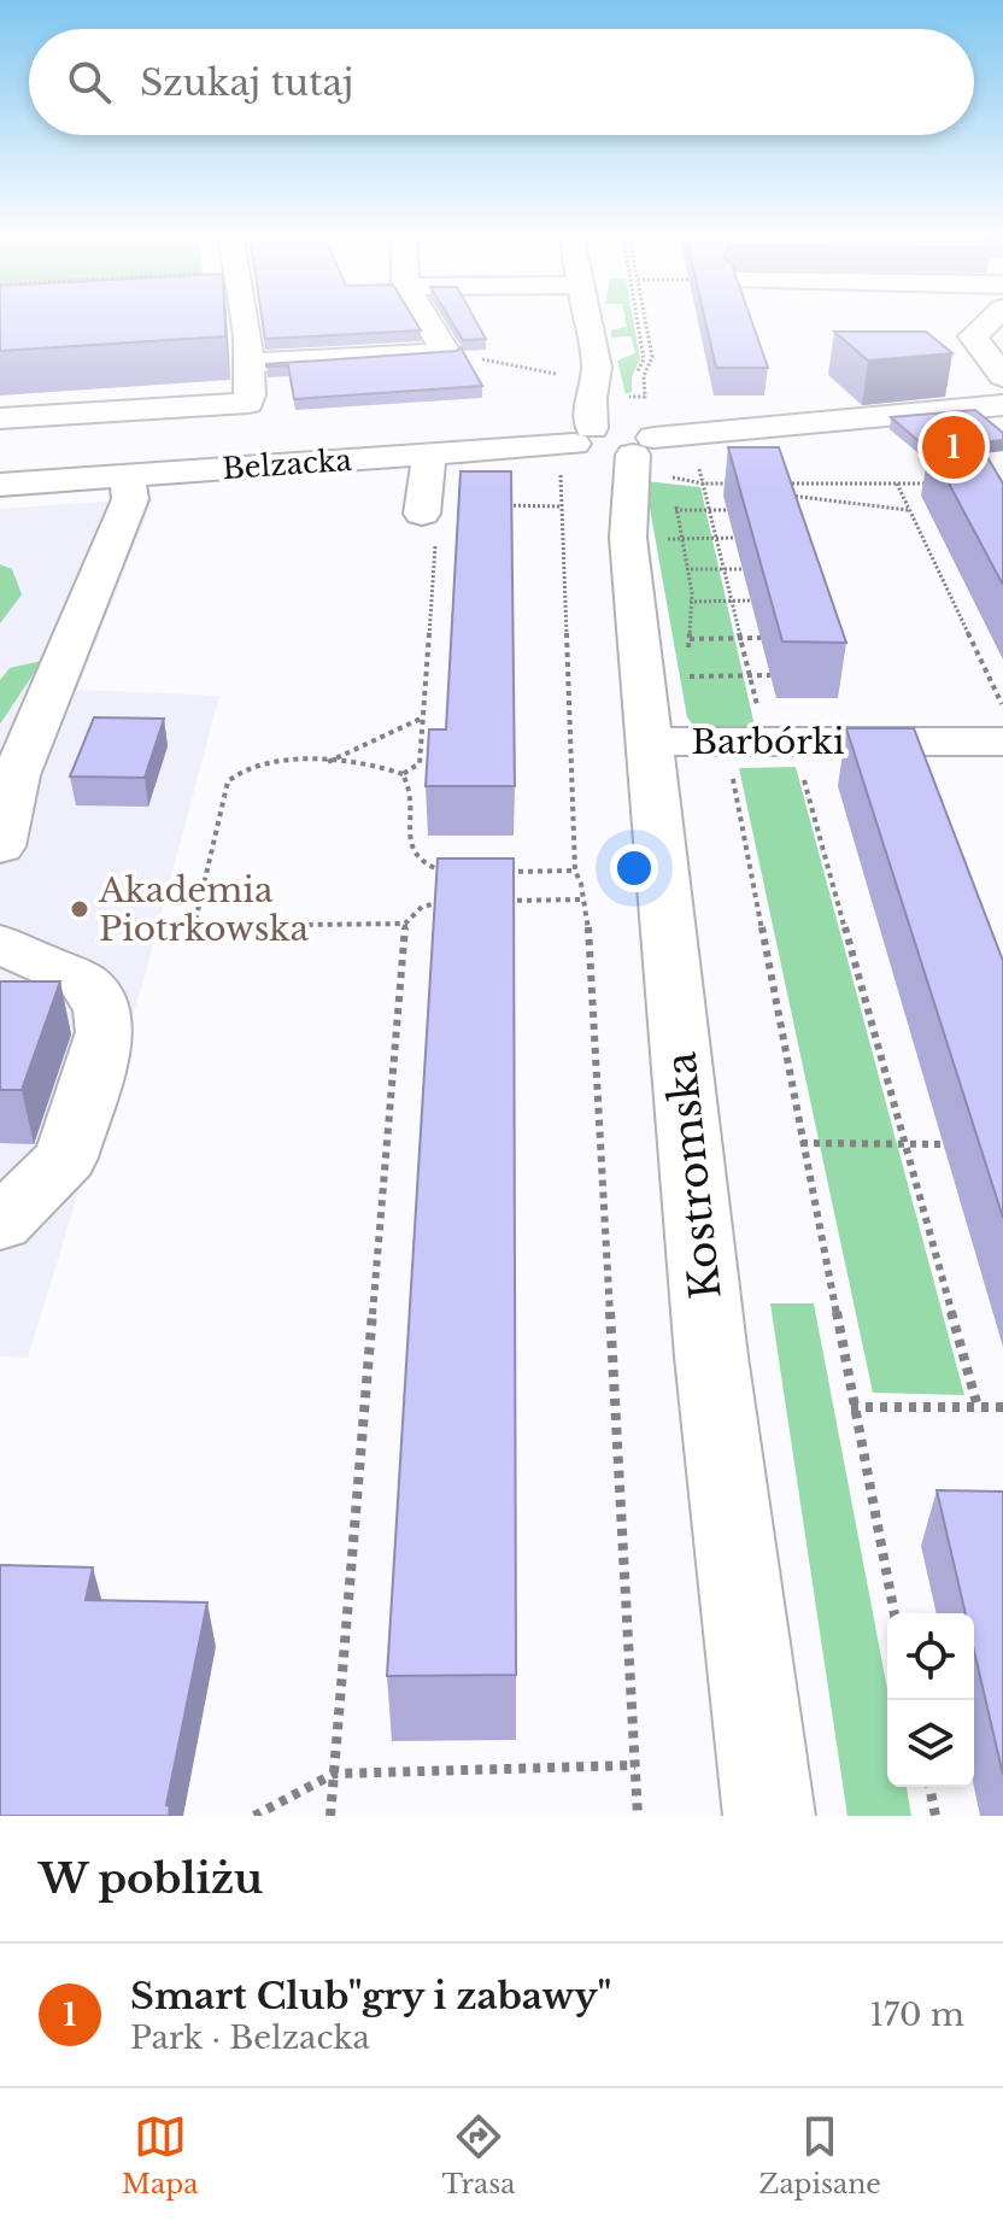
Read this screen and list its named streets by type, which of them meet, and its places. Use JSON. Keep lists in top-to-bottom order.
{
  "streets": {
    "street": ["Belzacka", "Barbórki", "Kostromska"]
  },
  "crossings": [
    ["Belzacka", "Kostromska"],
    ["Barbórki", "Kostromska"]
  ],
  "places": ["Akademia Piotrkowska"],
  "page": {
    "search": "Szukaj tutaj",
    "pins": "1",
    "heading": "W pobliżu",
    "list": [
      {
        "mark": "1",
        "name": "Smart Club\"gry i zabawy\"",
        "note": "Park · Belzacka",
        "value": "170 m"
      }
    ],
    "nav": ["Mapa", "Trasa", "Zapisane"]
  }
}
